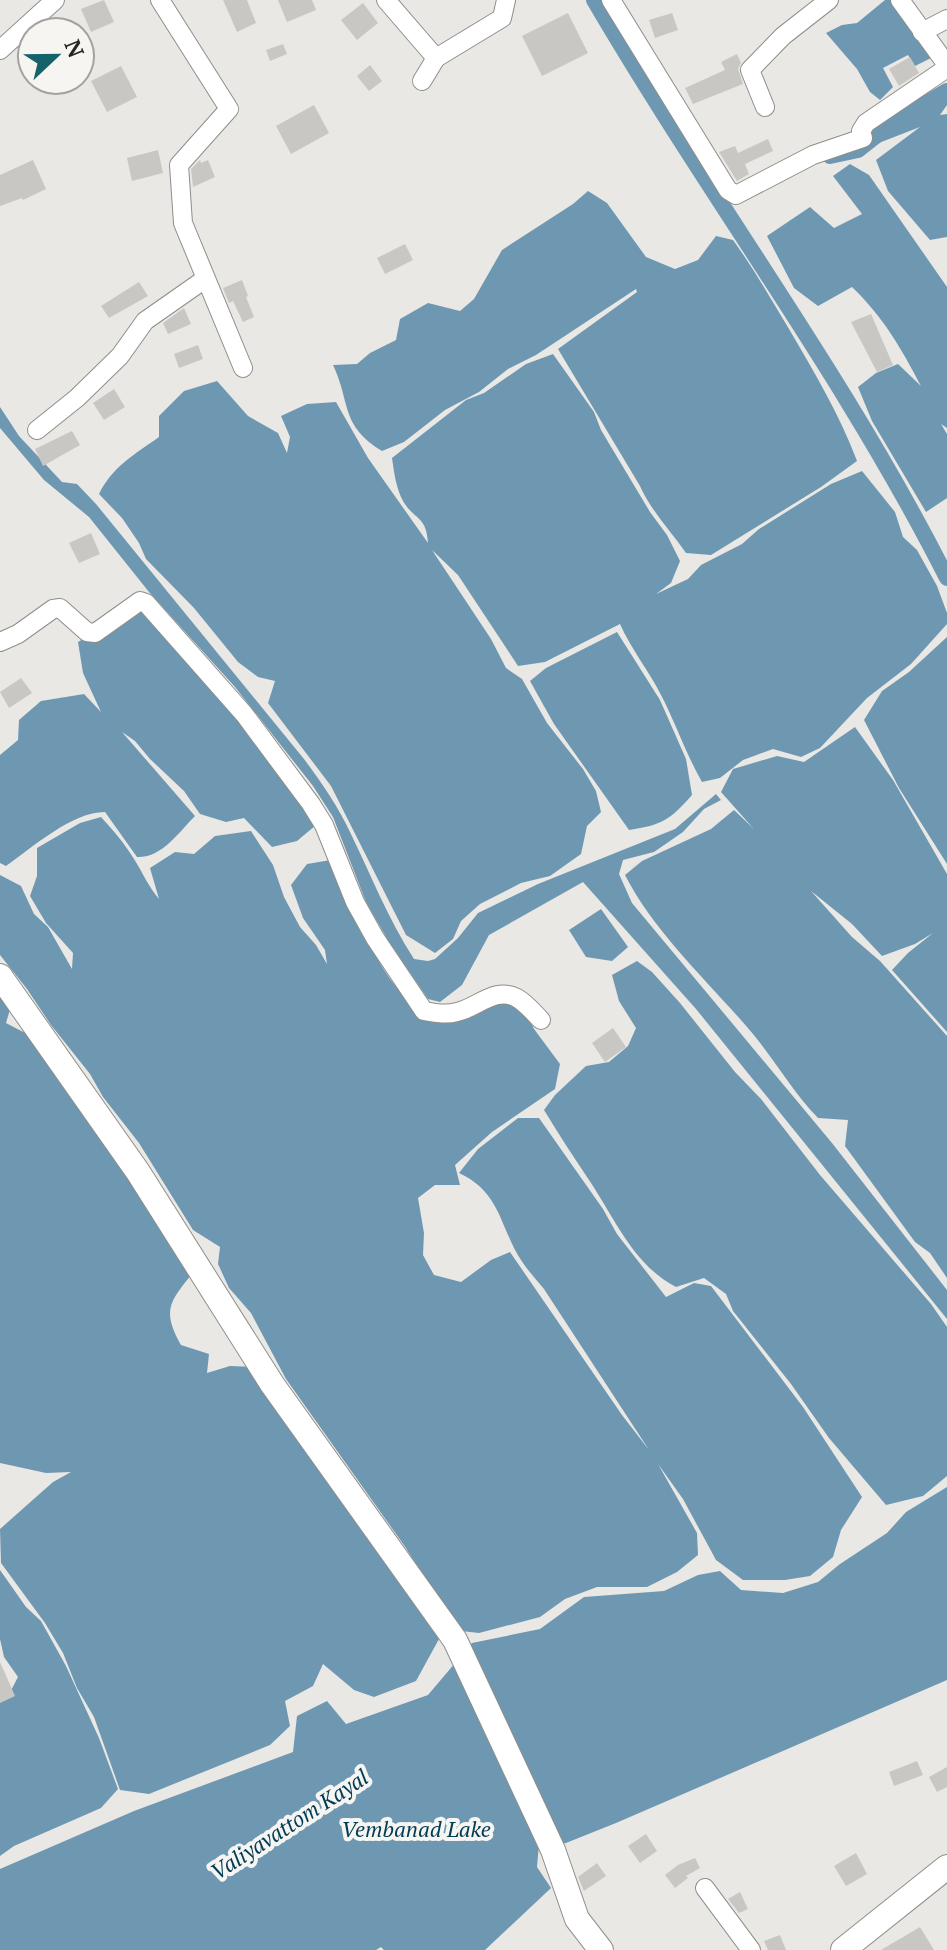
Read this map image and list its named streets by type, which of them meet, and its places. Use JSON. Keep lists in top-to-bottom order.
{
  "water": ["Valiyavattom Kayal", "Vembanad Lake"],
  "north": "right"
}
